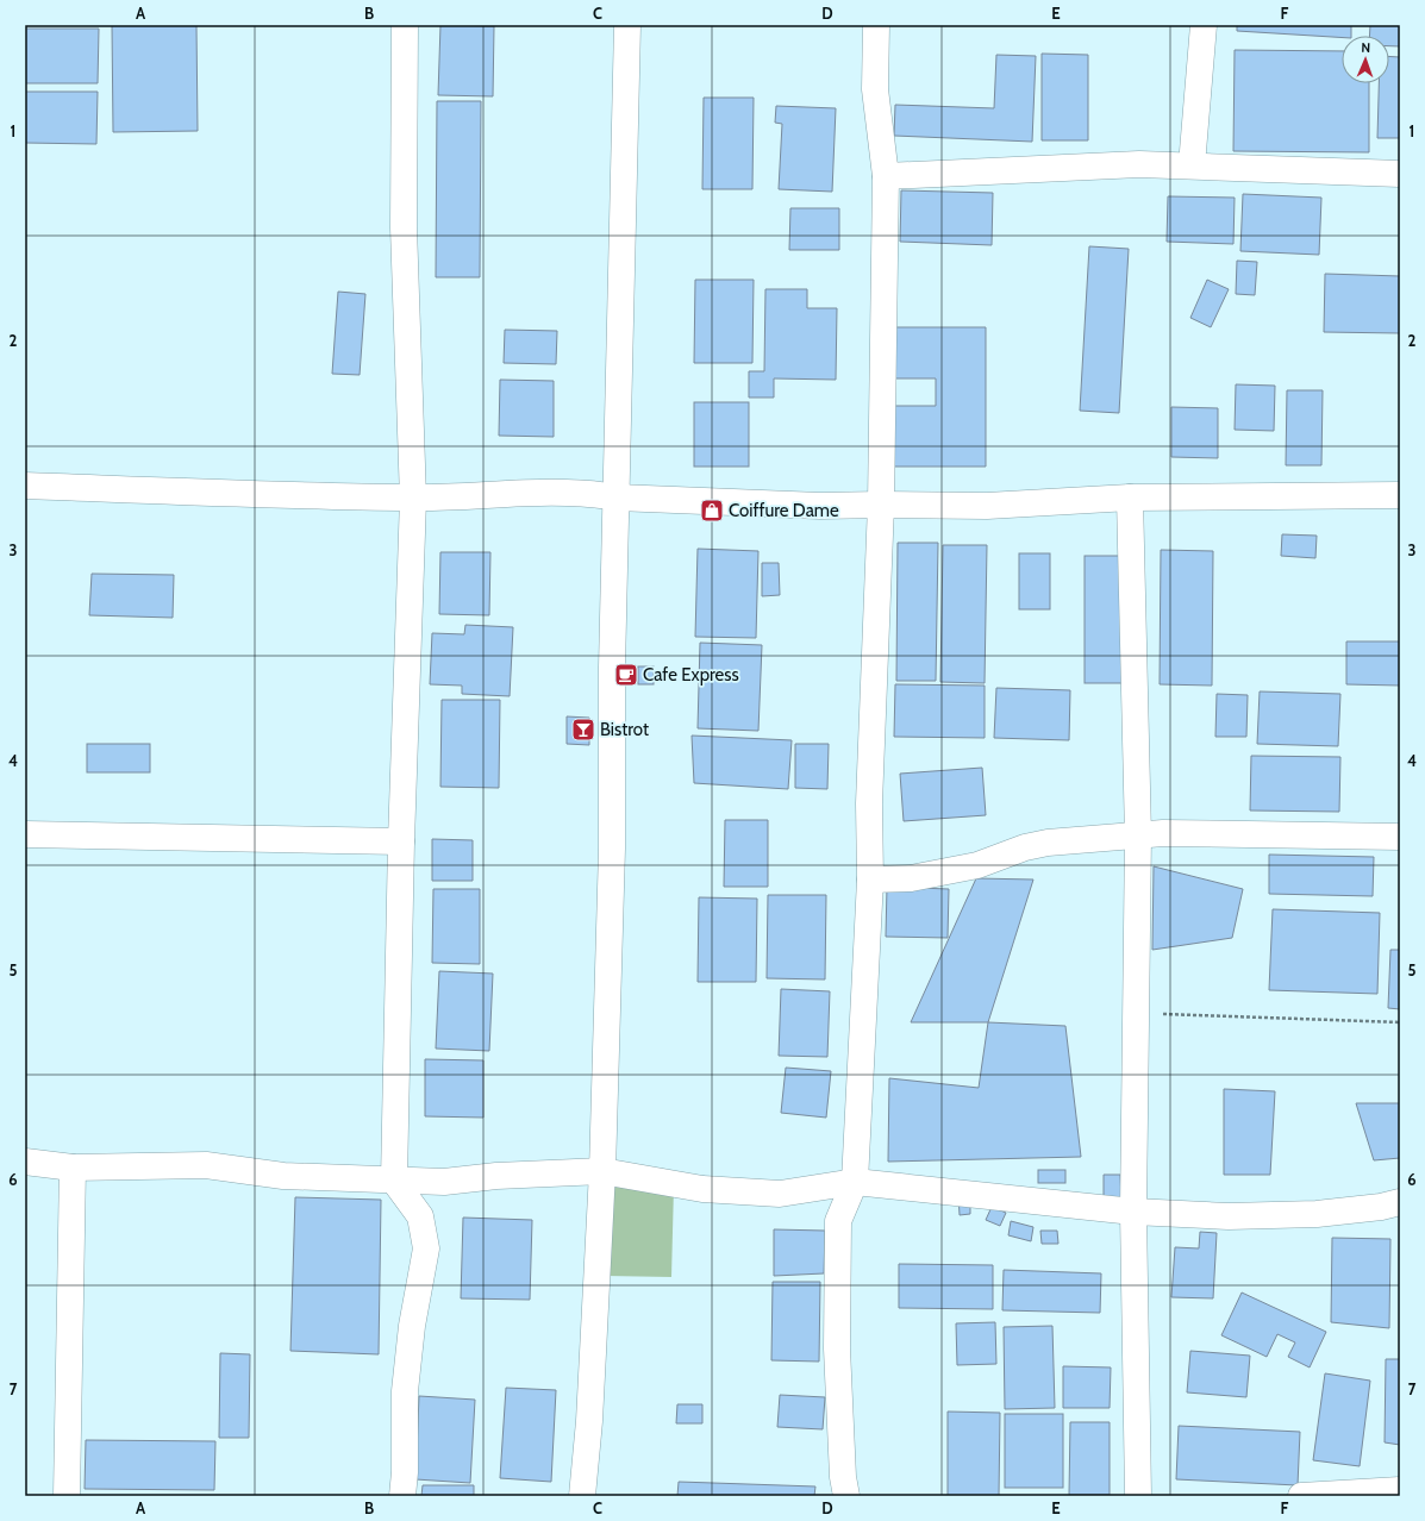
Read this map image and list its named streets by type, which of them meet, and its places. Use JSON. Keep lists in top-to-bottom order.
{
  "places": {
    "shop": ["Coiffure Dame"],
    "cafe": ["Cafe Express"],
    "bar": ["Bistrot"]
  },
  "north": "top",
  "grid": {
    "columns": [
      "A",
      "B",
      "C",
      "D",
      "E",
      "F"
    ],
    "rows": [
      "1",
      "2",
      "3",
      "4",
      "5",
      "6",
      "7"
    ]
  }
}
